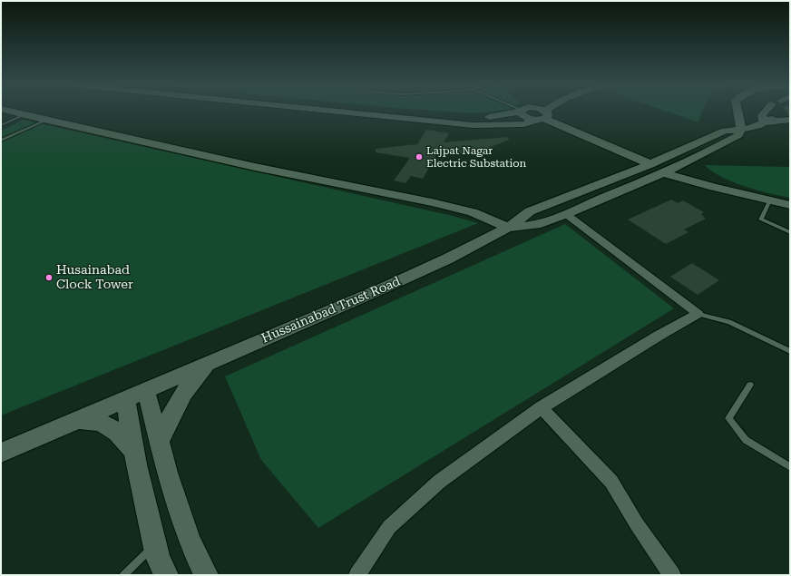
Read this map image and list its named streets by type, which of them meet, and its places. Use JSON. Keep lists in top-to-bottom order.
{
  "streets": {
    "street": ["Hussainabad Trust Road"]
  },
  "places": ["Lajpat Nagar Electric Substation", "Husainabad Clock Tower"]
}
